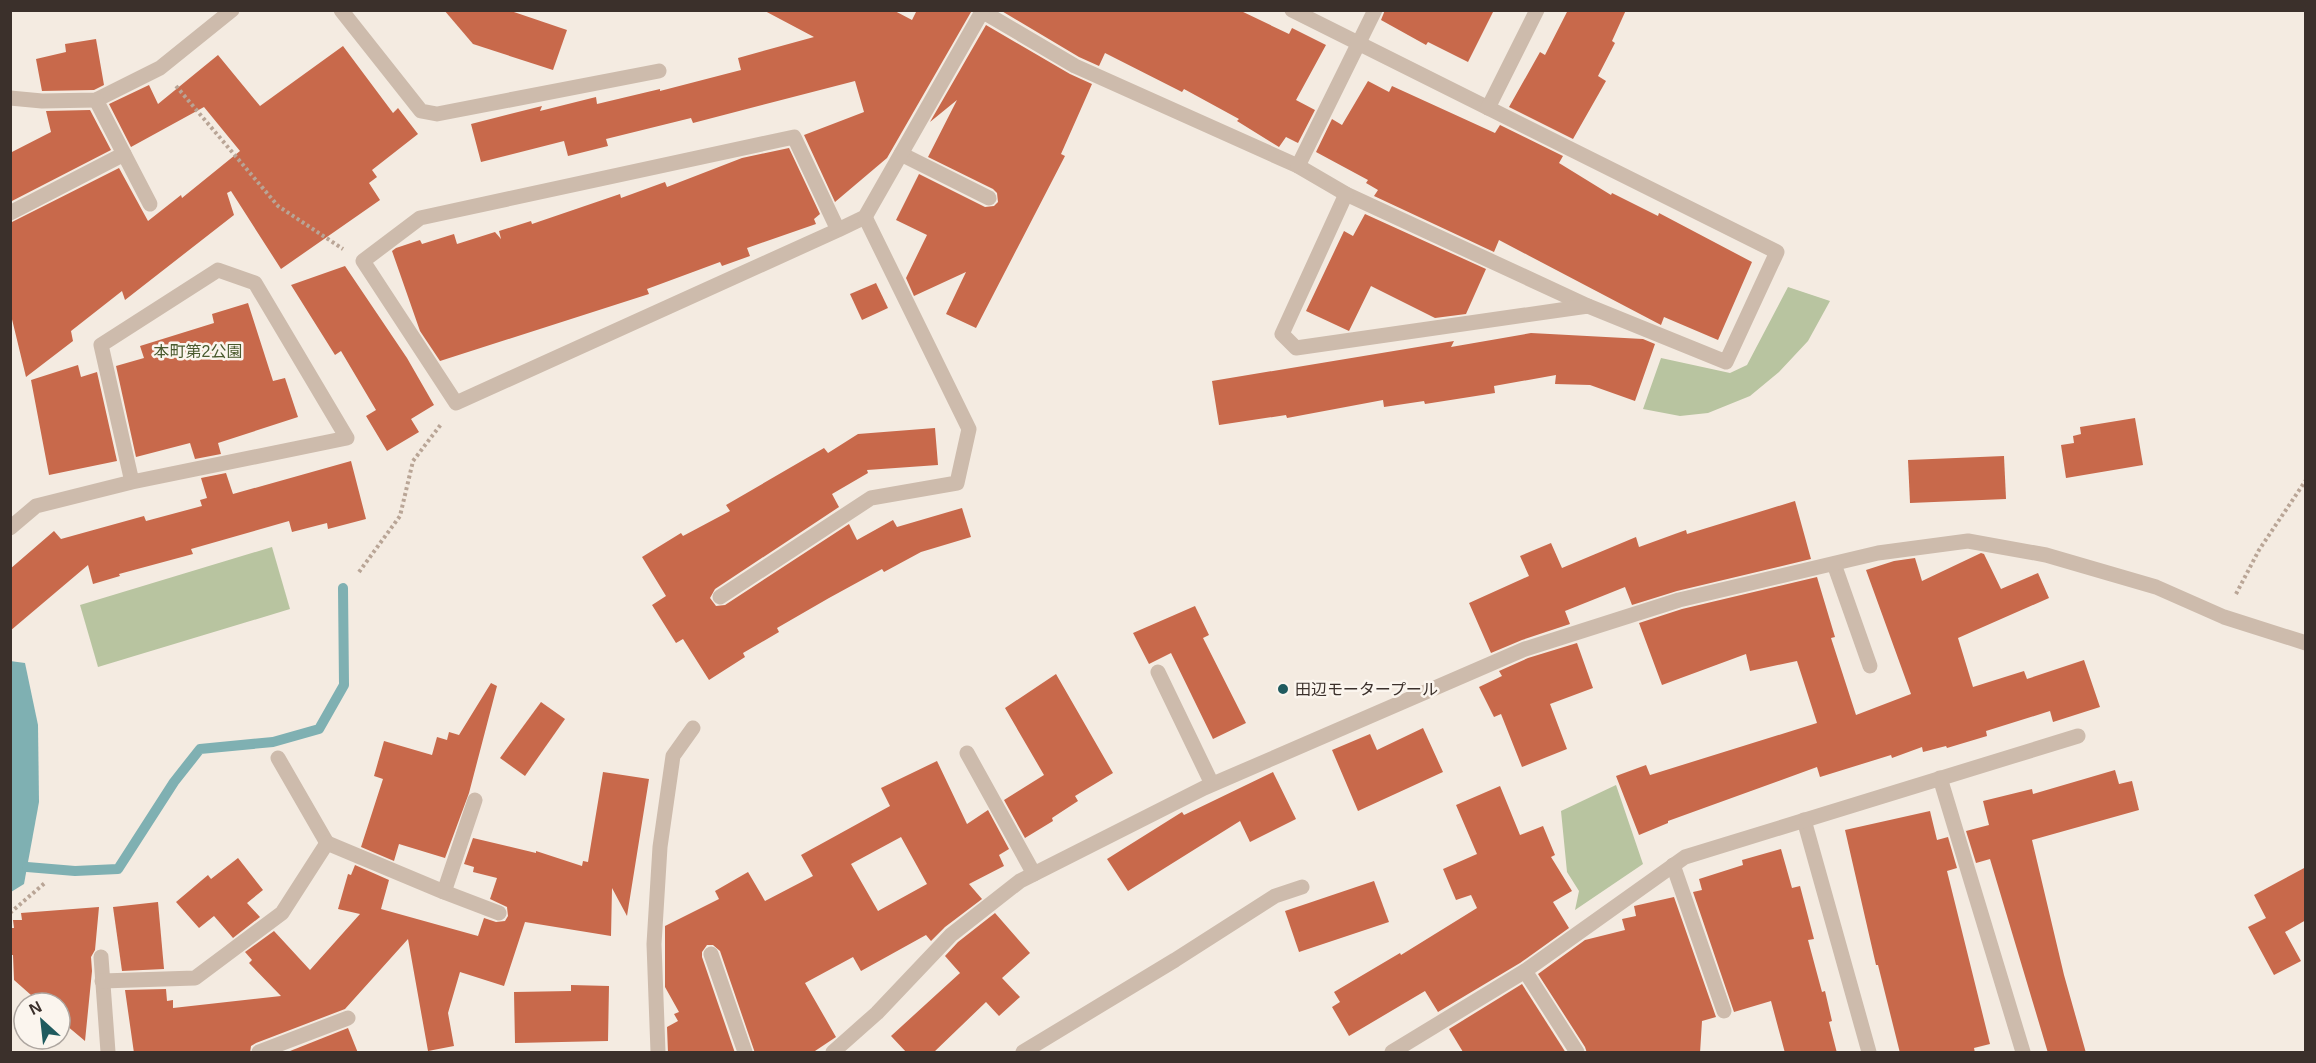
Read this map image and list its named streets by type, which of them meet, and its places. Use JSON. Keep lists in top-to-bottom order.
{
  "parks": ["本町第2公園"],
  "places": ["田辺モータープール"],
  "north": "top left"
}
